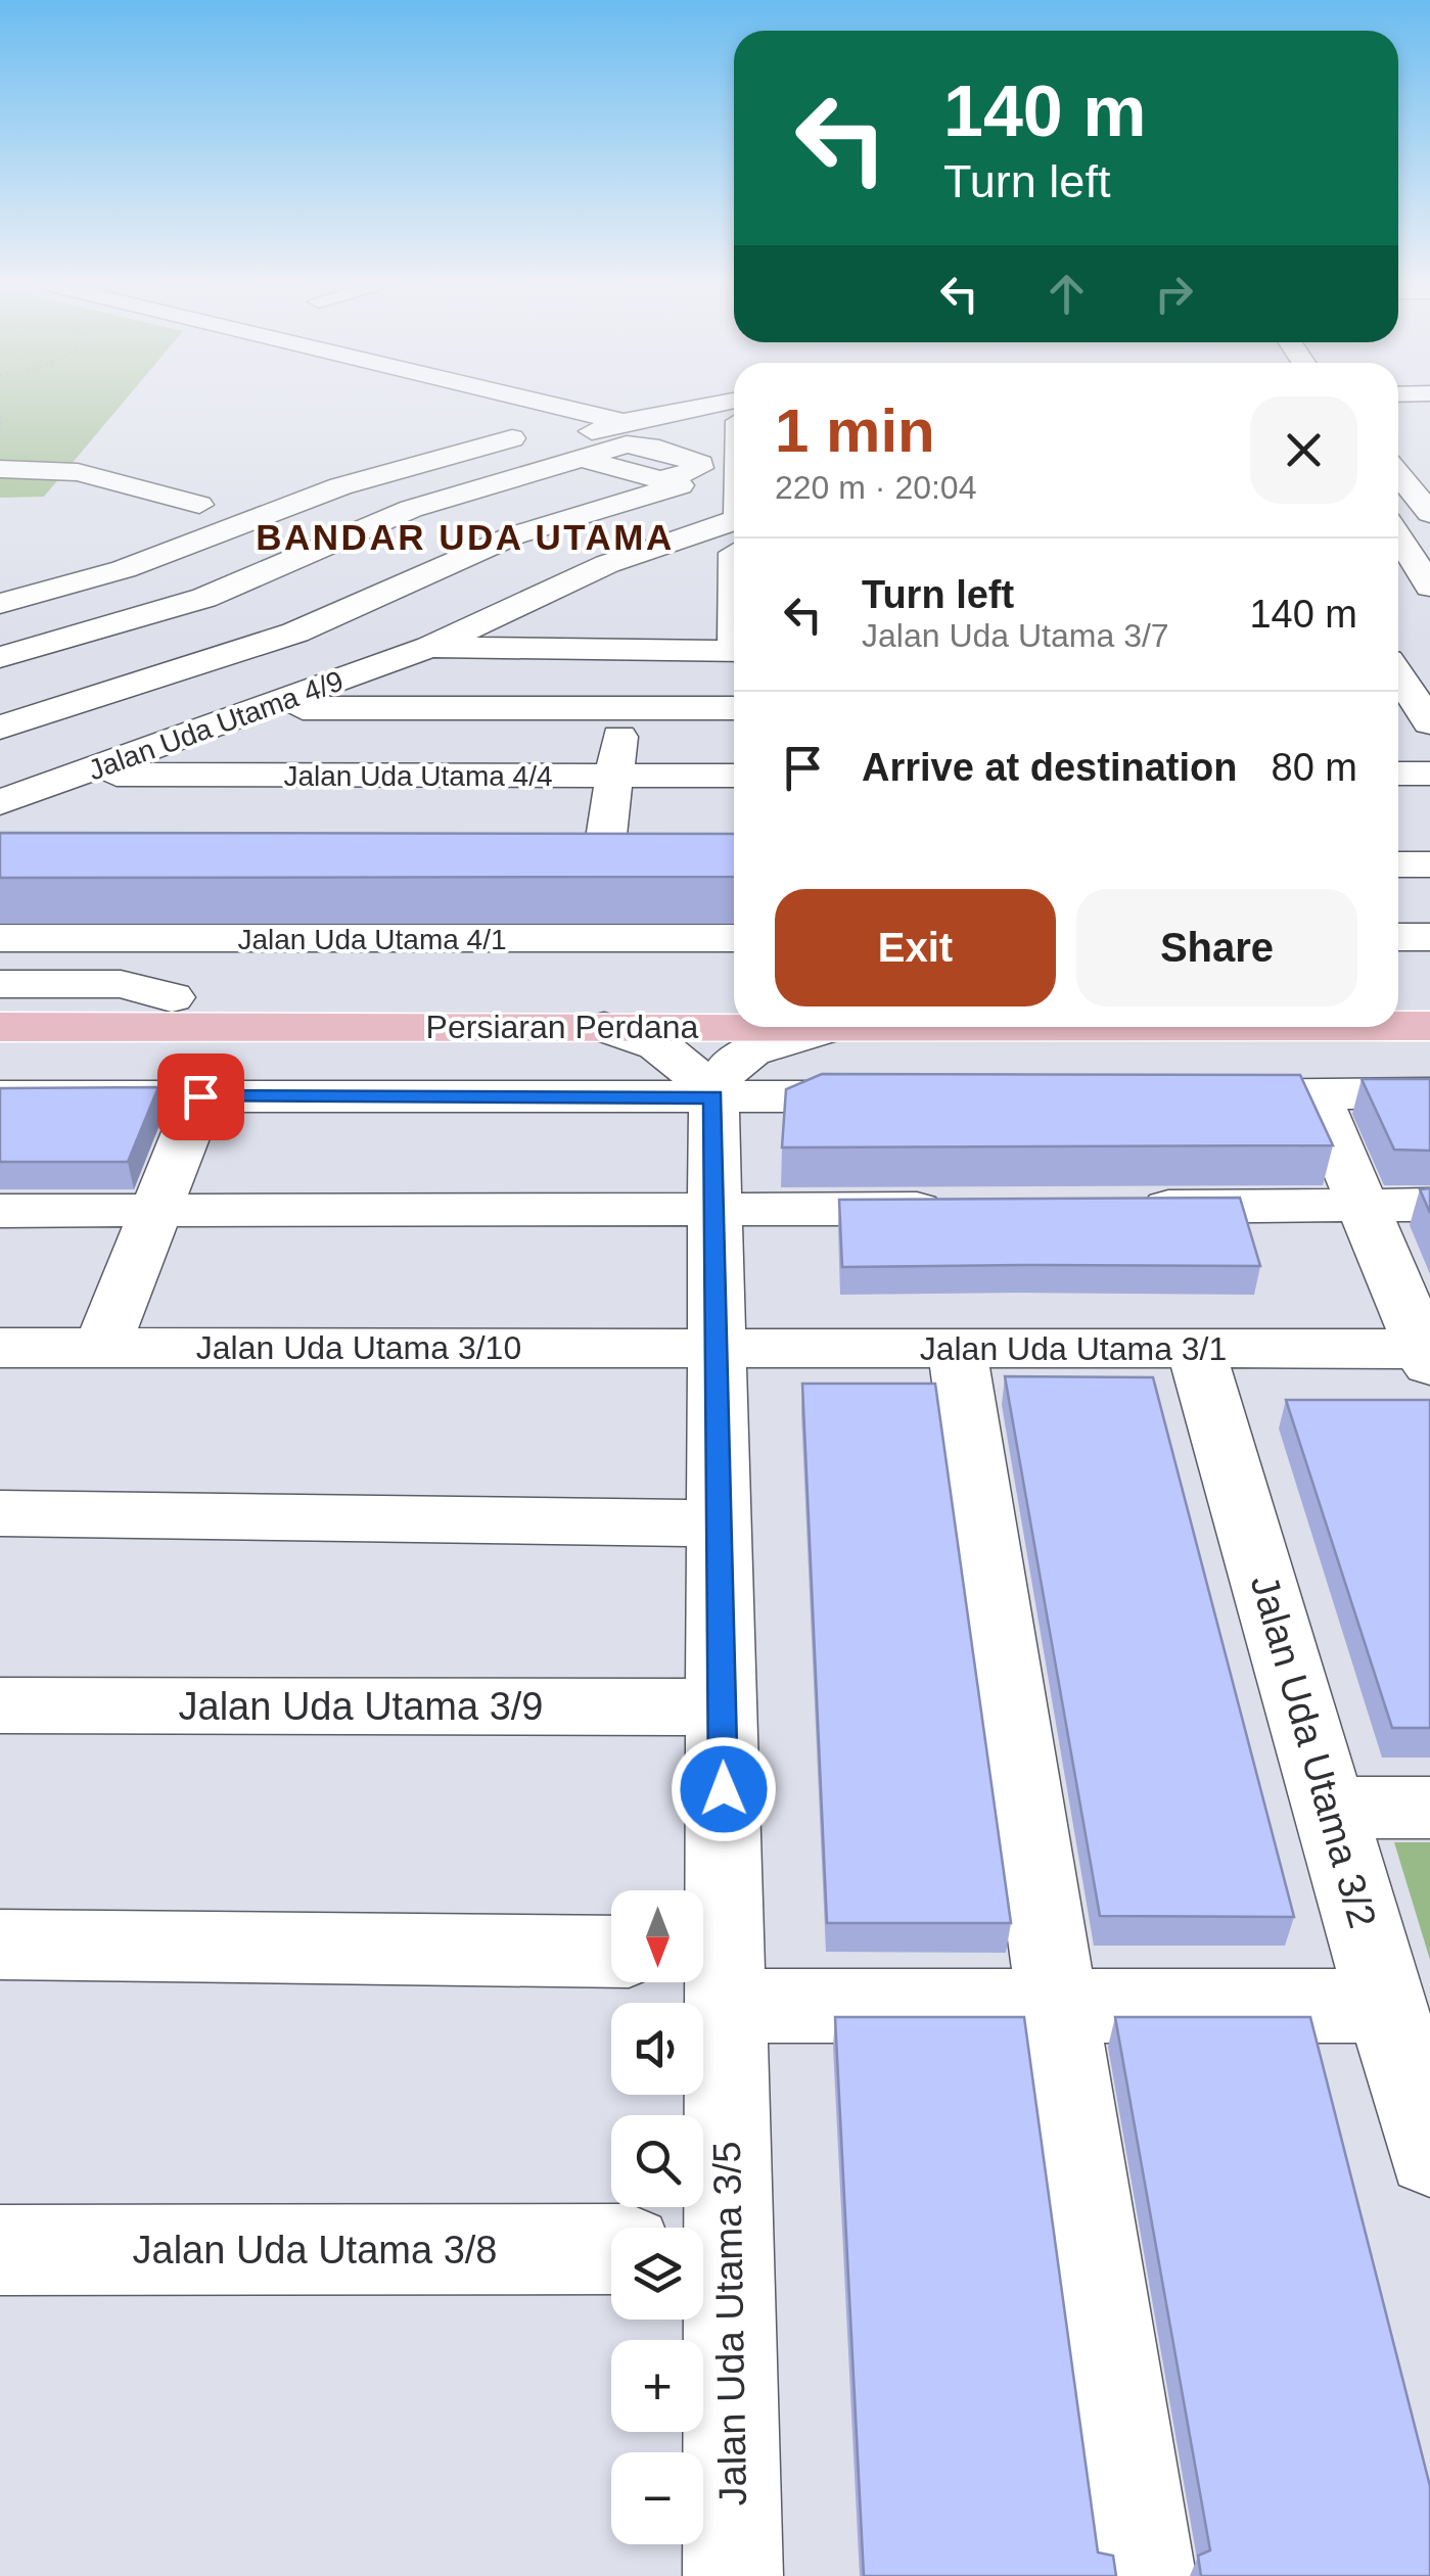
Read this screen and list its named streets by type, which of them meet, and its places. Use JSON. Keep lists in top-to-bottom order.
{
  "streets": {
    "main road": ["Persiaran Perdana"],
    "street": [
      "Jalan Uda Utama 4/9",
      "Jalan Uda Utama 4/4",
      "Jalan Uda Utama 4/1",
      "Jalan Uda Utama 3/10",
      "Jalan Uda Utama 3/1",
      "Jalan Uda Utama 3/9",
      "Jalan Uda Utama 3/2",
      "Jalan Uda Utama 3/8",
      "Jalan Uda Utama 3/5"
    ]
  },
  "crossings": [
    ["Jalan Uda Utama 4/9", "Jalan Uda Utama 4/4"],
    ["Jalan Uda Utama 3/10", "Jalan Uda Utama 3/1"],
    ["Jalan Uda Utama 3/10", "Jalan Uda Utama 3/5"],
    ["Jalan Uda Utama 3/1", "Jalan Uda Utama 3/2"],
    ["Jalan Uda Utama 3/1", "Jalan Uda Utama 3/5"],
    ["Jalan Uda Utama 3/9", "Jalan Uda Utama 3/5"]
  ],
  "districts": ["BANDAR UDA UTAMA"],
  "north": "bottom",
  "page": {
    "turn": ["140 m", "Turn left"],
    "heading": ["1 min", "220 m · 20:04"],
    "list": [
      {
        "name": "Turn left",
        "note": "Jalan Uda Utama 3/7",
        "value": "140 m"
      },
      {
        "name": "Arrive at destination",
        "value": "80 m"
      }
    ],
    "buttons": ["Exit", "Share"],
    "map_buttons": ["+", "−"]
  }
}
